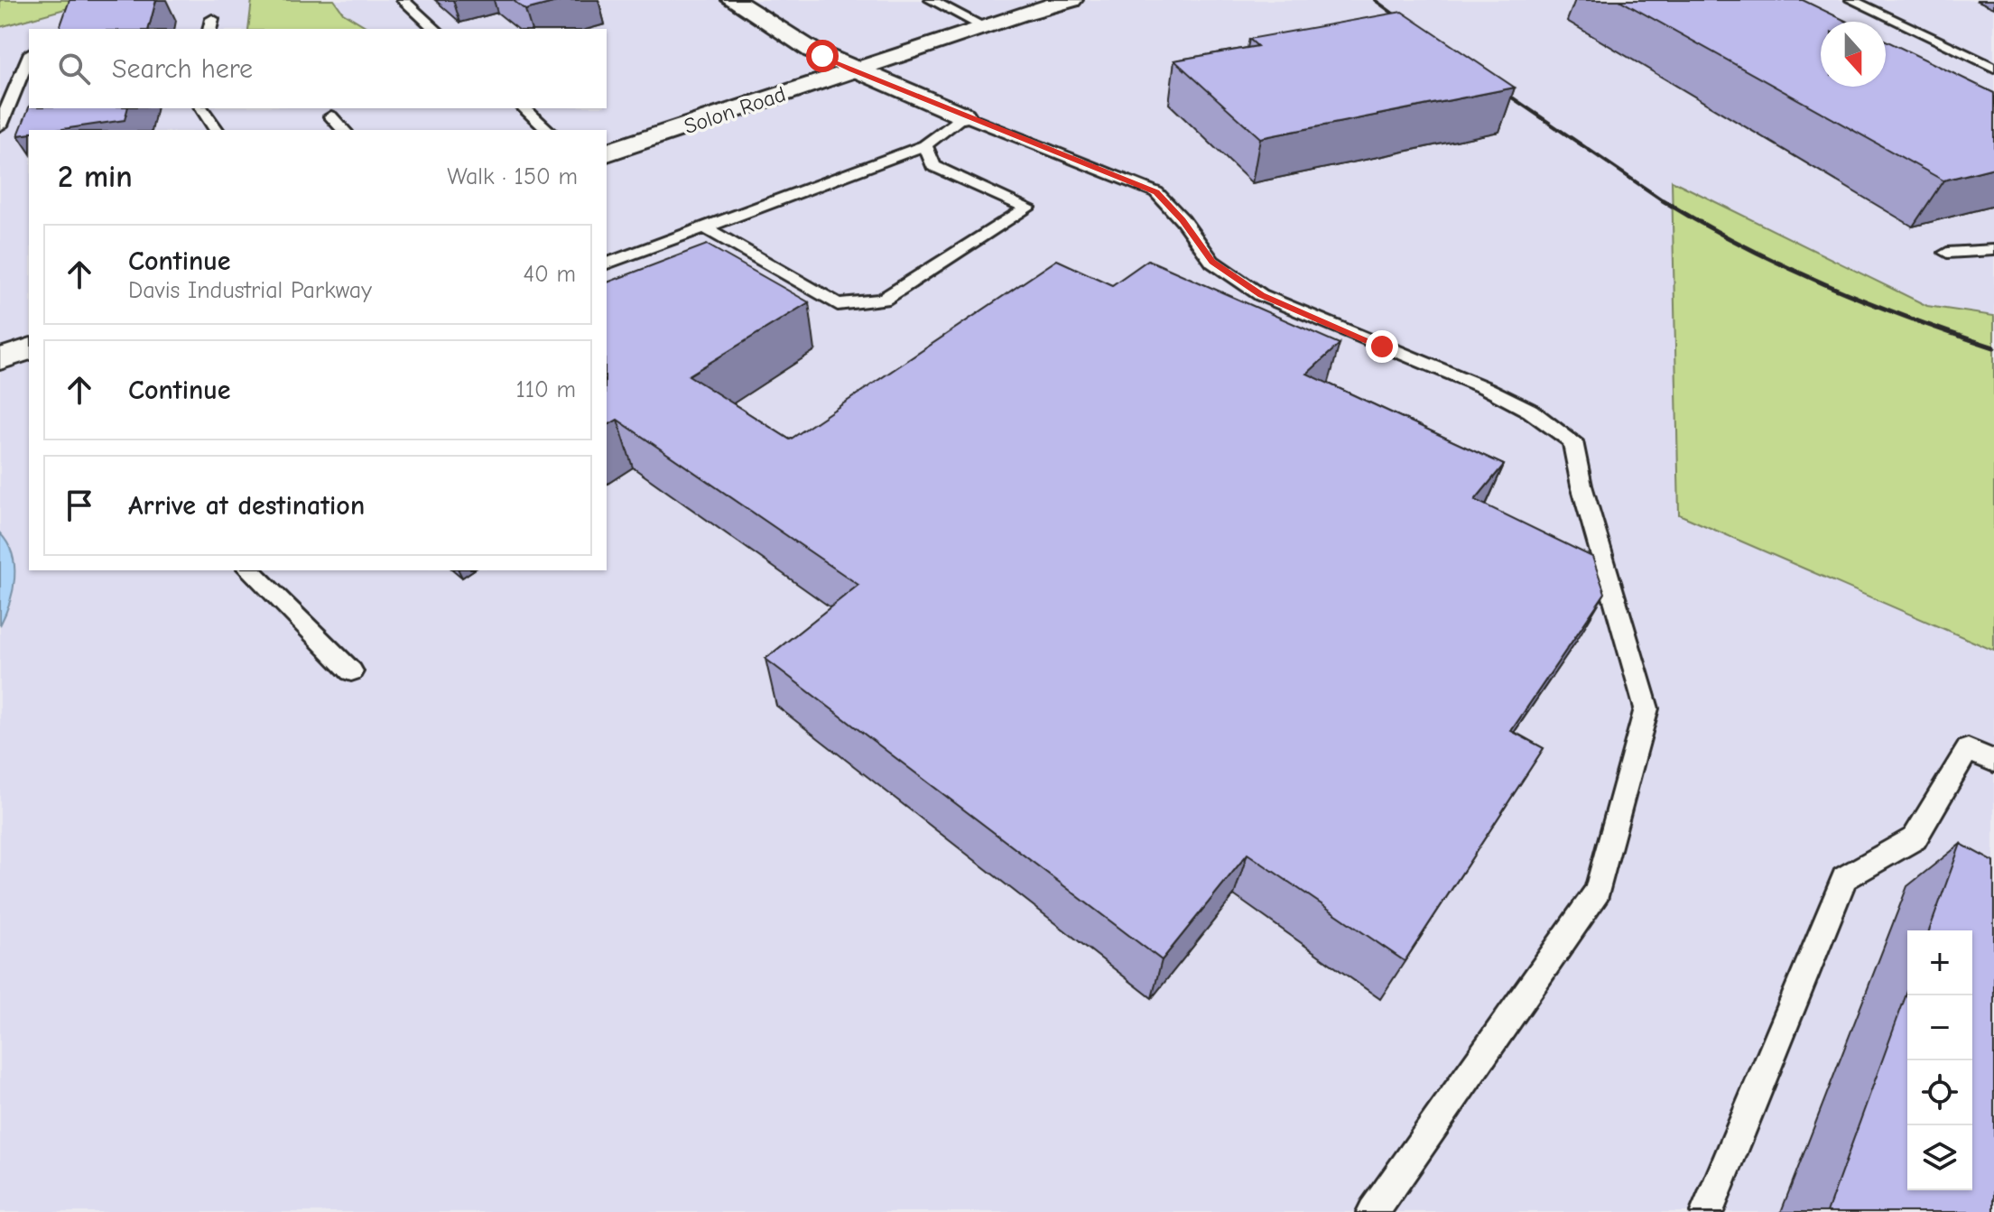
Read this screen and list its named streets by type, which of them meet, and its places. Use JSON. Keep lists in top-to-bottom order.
{
  "streets": {
    "street": ["Solon Road"]
  },
  "north": "bottom",
  "page": {
    "search": "Search here",
    "heading": ["2 min", "Walk · 150 m"],
    "list": [
      ["Continue", "Davis Industrial Parkway", "40 m"],
      ["Continue", "110 m"],
      "Arrive at destination"
    ],
    "map_buttons": ["+", "−"]
  }
}
